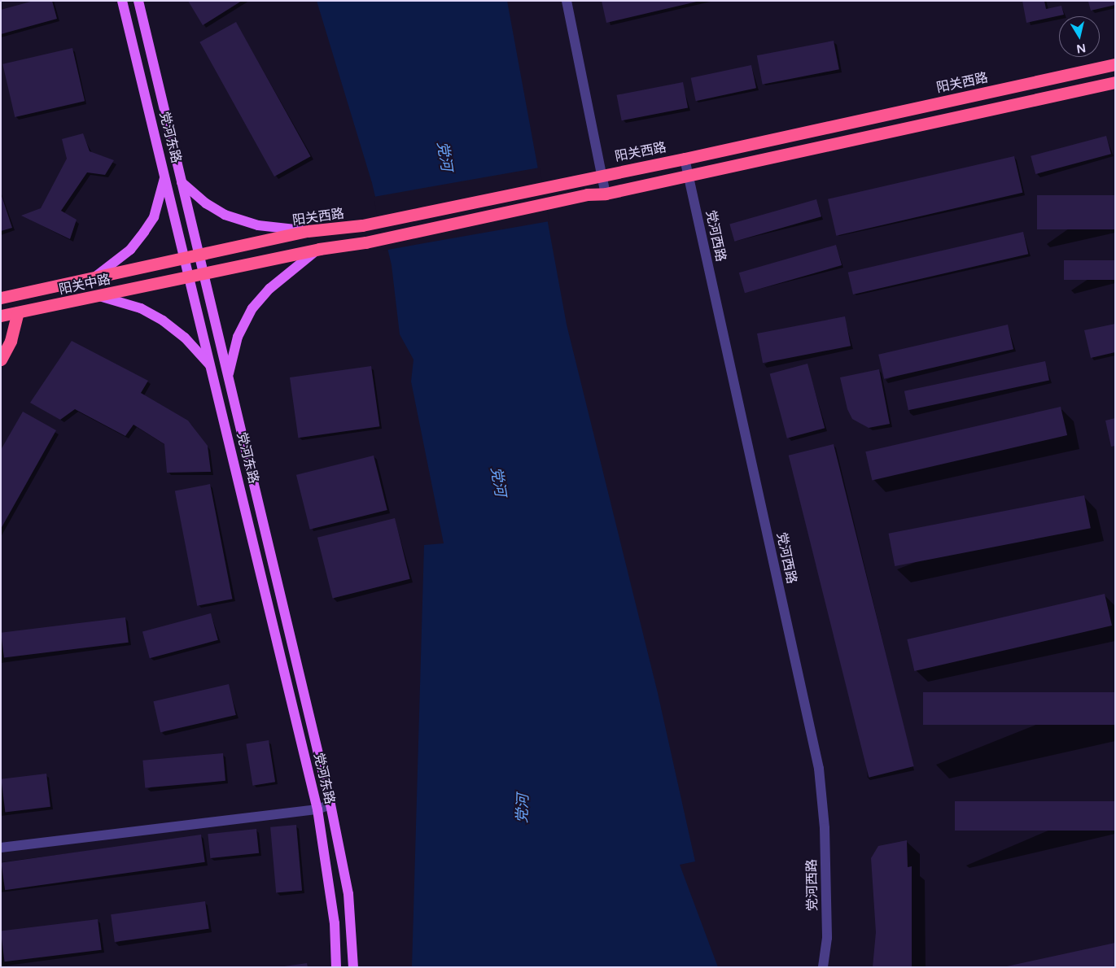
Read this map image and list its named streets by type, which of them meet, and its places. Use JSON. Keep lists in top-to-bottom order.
{
  "streets": {
    "highway": ["阳关西路", "阳关中路"],
    "main road": ["党河东路"],
    "street": ["党河西路"]
  },
  "crossings": [
    ["阳关西路", "党河东路"],
    ["阳关西路", "党河西路"],
    ["阳关西路", "阳关中路"],
    ["党河东路", "阳关中路"]
  ],
  "water": ["党河"],
  "north": "bottom"
}
